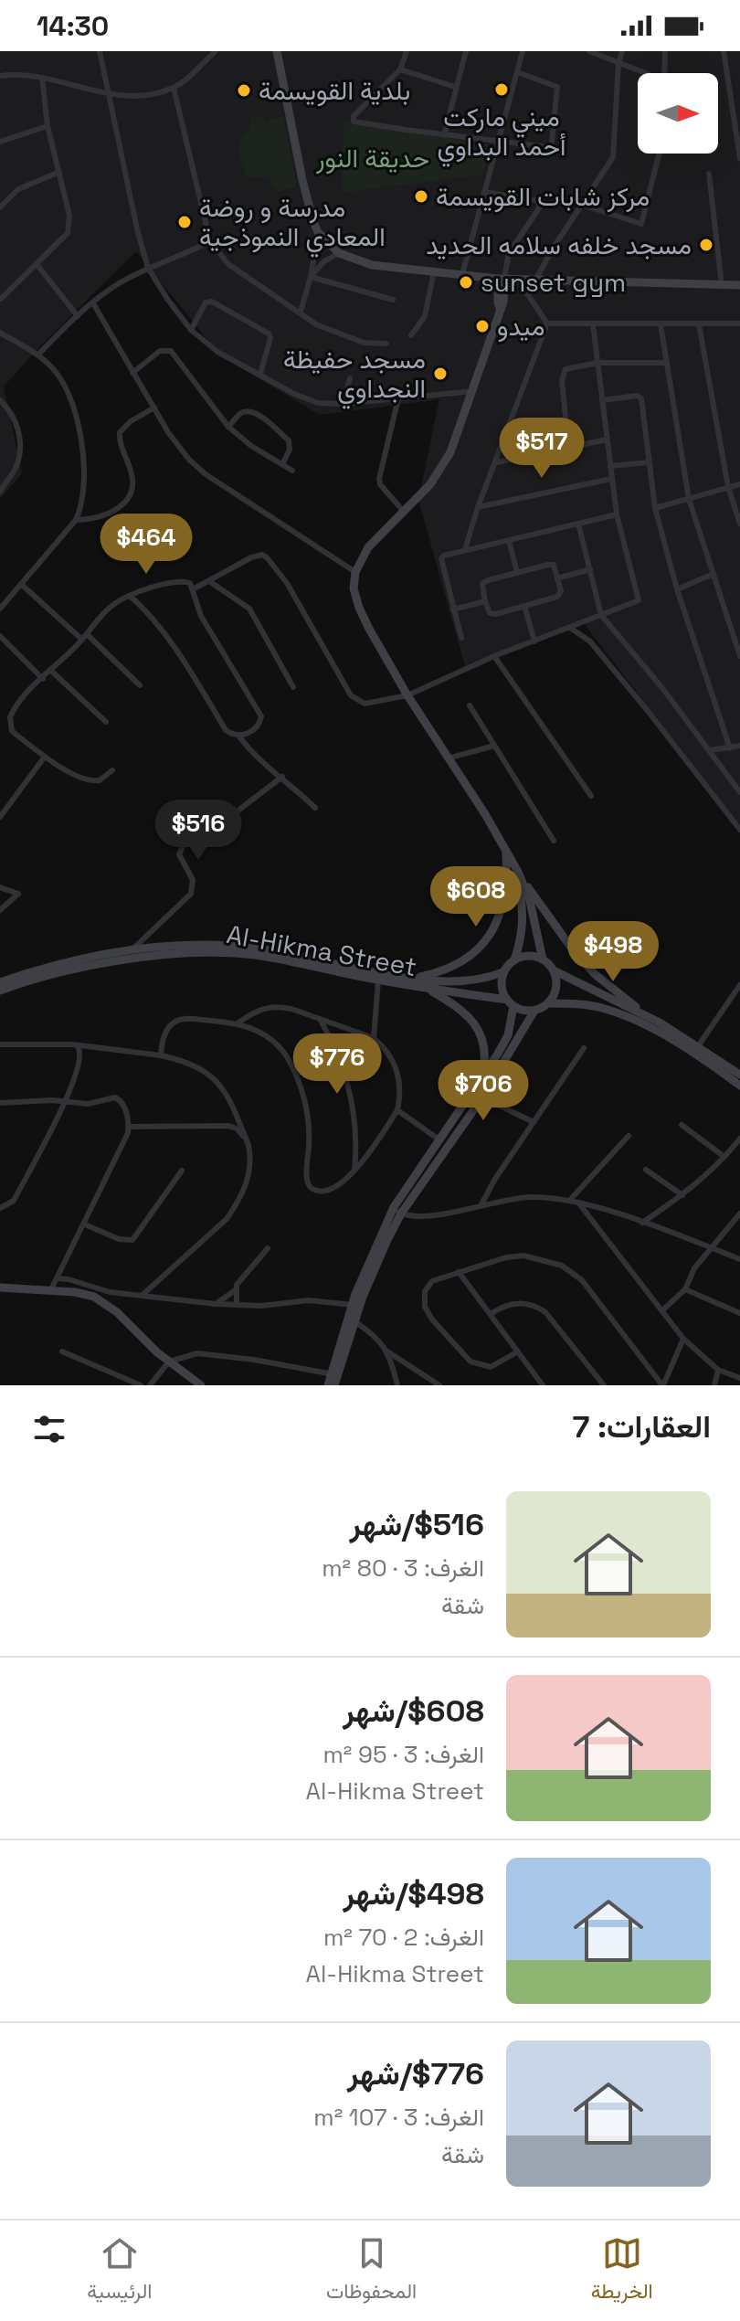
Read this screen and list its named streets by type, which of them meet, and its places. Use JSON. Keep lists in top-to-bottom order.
{
  "streets": {
    "street": ["Al-Hikma Street"]
  },
  "parks": ["حديقة النور"],
  "places": [
    "ميني ماركت أحمد البداوي",
    "بلدية القويسمة",
    "مركز شابات القويسمة",
    "مدرسة و روضة المعادي النموذجية",
    "مسجد خلفه سلامه الحديد",
    "sunset gym",
    "ميدو",
    "مسجد حفيظة النجداوي"
  ],
  "north": "right",
  "page": {
    "status": "14:30",
    "price": [
      "$517",
      "$464",
      "$516",
      "$608",
      "$498",
      "$776",
      "$706"
    ],
    "heading": "العقارات: 7",
    "list": [
      {
        "name": "$516/شهر",
        "note": "الغرف: 3 · 80 m² · شقة"
      },
      {
        "name": "$608/شهر",
        "note": "الغرف: 3 · 95 m² · Al-Hikma Street"
      },
      {
        "name": "$498/شهر",
        "note": "الغرف: 2 · 70 m² · Al-Hikma Street"
      },
      {
        "name": "$776/شهر",
        "note": "الغرف: 3 · 107 m² · شقة"
      }
    ],
    "tabs": ["الخريطة", "المحفوظات", "الرئيسية"]
  }
}
